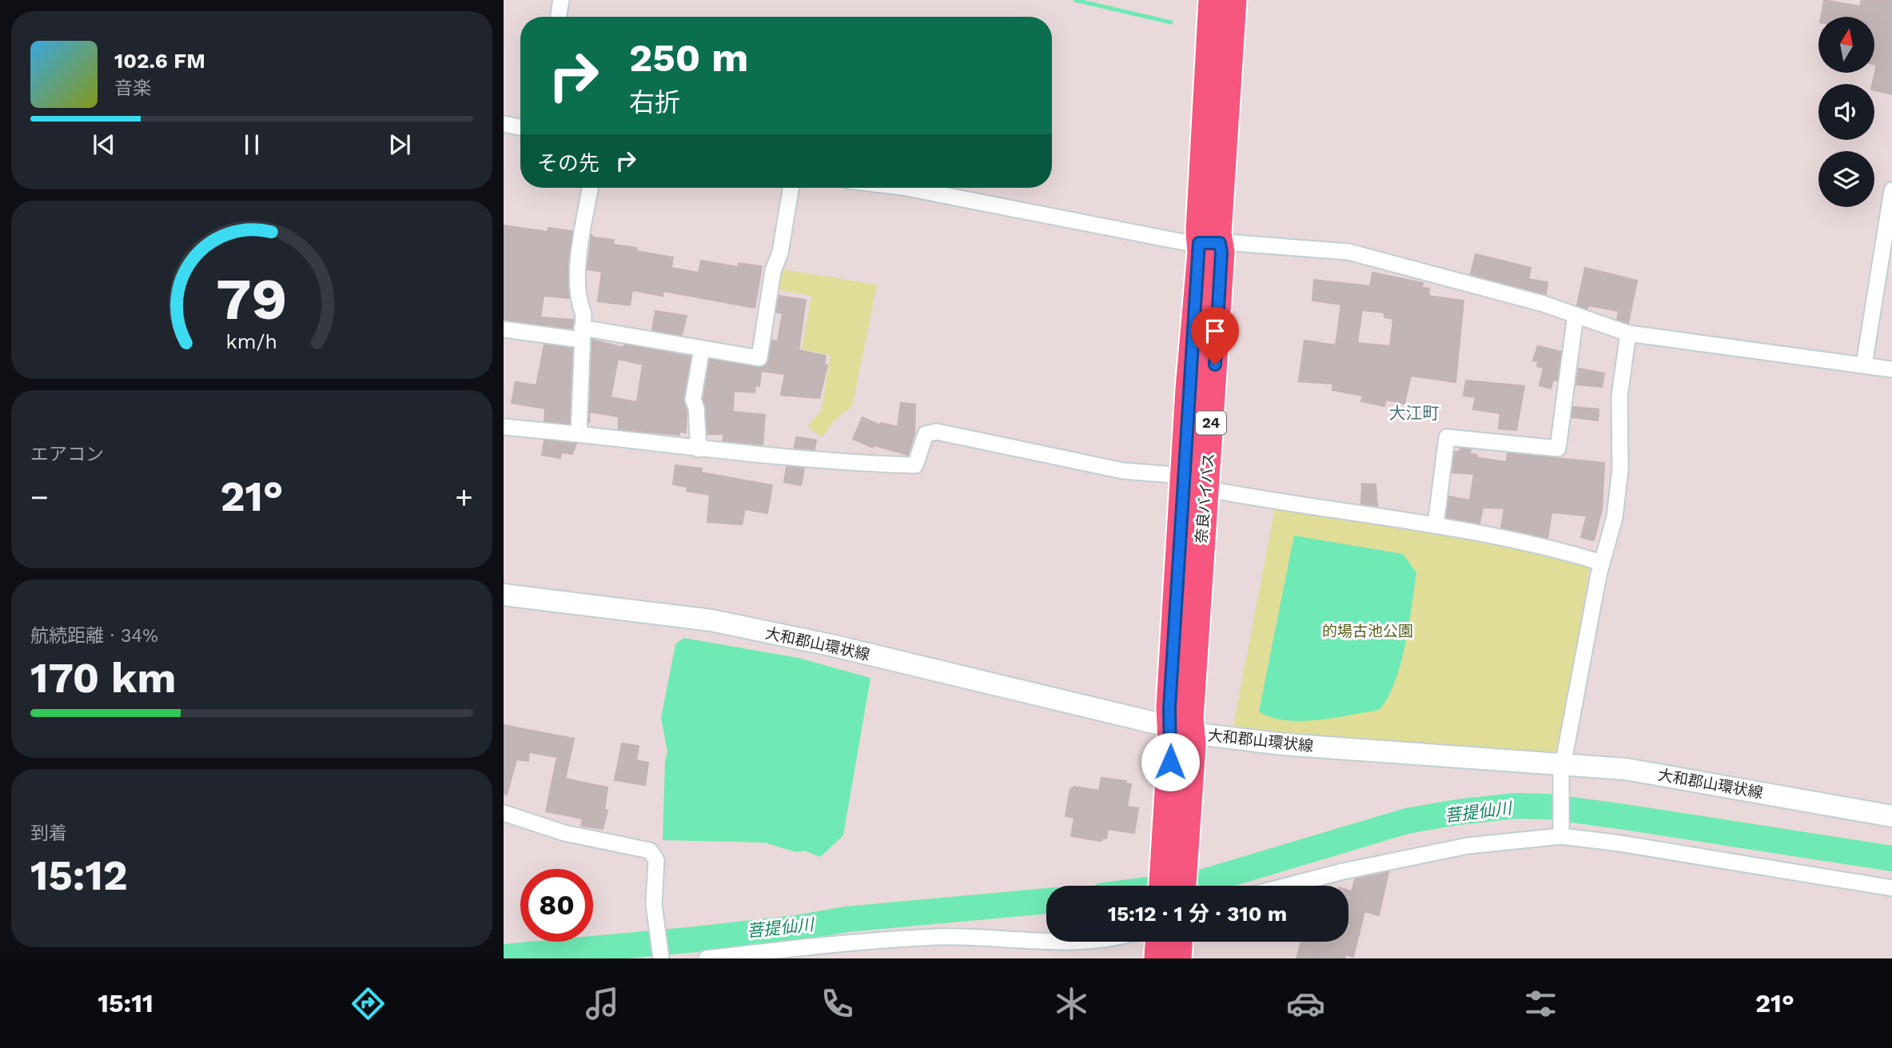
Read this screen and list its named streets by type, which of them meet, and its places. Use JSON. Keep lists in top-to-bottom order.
{
  "streets": {
    "highway": ["24", "奈良バイパス"],
    "main road": ["大和郡山環状線"]
  },
  "crossings": [
    ["奈良バイパス", "大和郡山環状線"]
  ],
  "districts": ["大江町"],
  "water": ["菩提仙川"],
  "parks": ["的場古池公園"],
  "north": "top",
  "page": {
    "turn": ["250 m", "右折"],
    "song": ["102.6 FM", "音楽"],
    "then": "その先",
    "tile": [
      "エアコン",
      ["航続距離 · 34%", "170 km"],
      ["到着", "15:12"]
    ],
    "heat": ["−", "21°", "+"],
    "limit": "80",
    "trip": "15:12 · 1 分 · 310 m",
    "tabs": ["15:11", "21°"],
    "gauge": ["79", "km/h"]
  }
}
